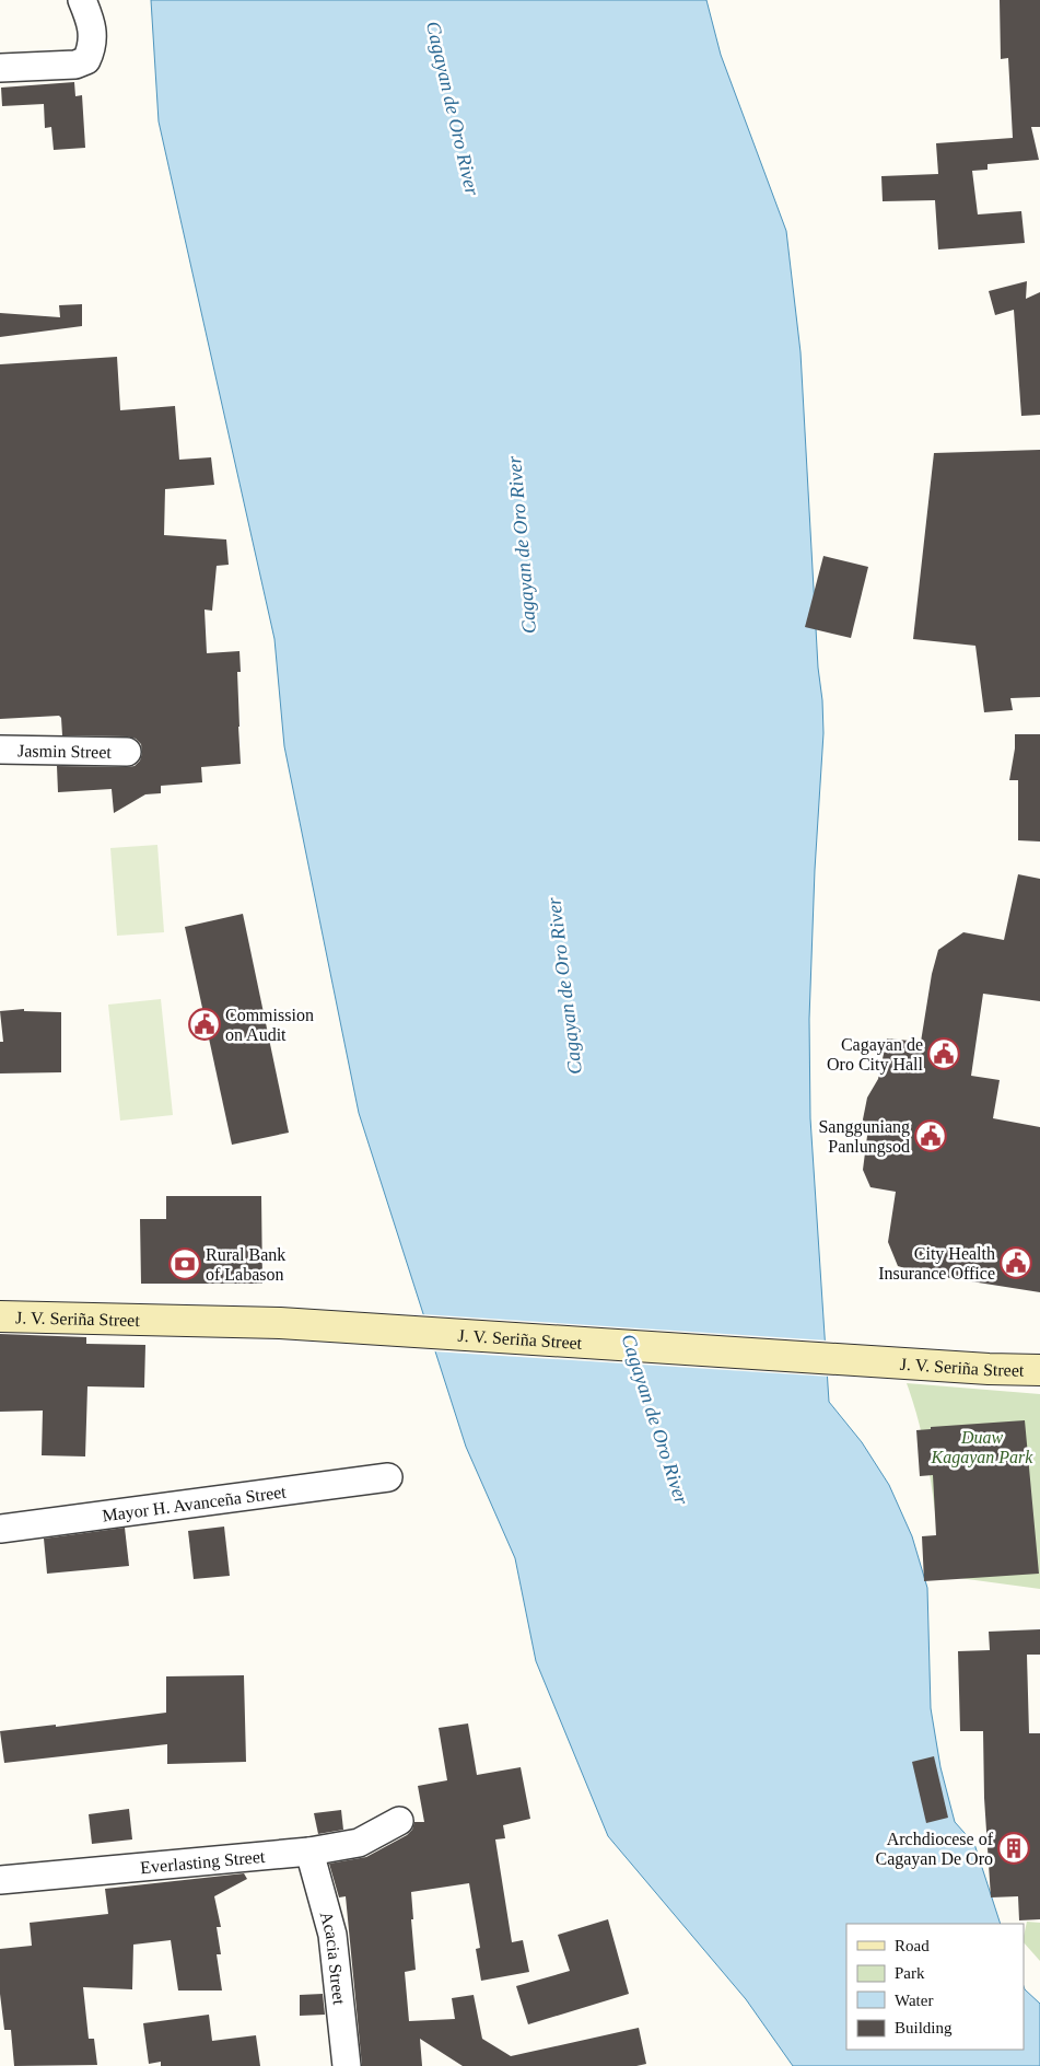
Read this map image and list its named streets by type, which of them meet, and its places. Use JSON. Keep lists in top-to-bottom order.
{
  "streets": {
    "main road": ["J. V. Seriña Street"],
    "street": [
      "Jasmin Street",
      "Mayor H. Avanceña Street",
      "Everlasting Street",
      "Acacia Street"
    ]
  },
  "crossings": [
    ["Everlasting Street", "Acacia Street"]
  ],
  "water": ["Cagayan de Oro River"],
  "parks": ["Duaw Kagayan Park"],
  "places": {
    "public building": [
      "Commission on Audit",
      "Cagayan de Oro City Hall",
      "Sangguniang Panlungsod",
      "City Health Insurance Office"
    ],
    "bank": ["Rural Bank of Labason"],
    "building": ["Archdiocese of Cagayan De Oro"]
  },
  "legend": [
    "Road",
    "Park",
    "Water",
    "Building"
  ]
}
